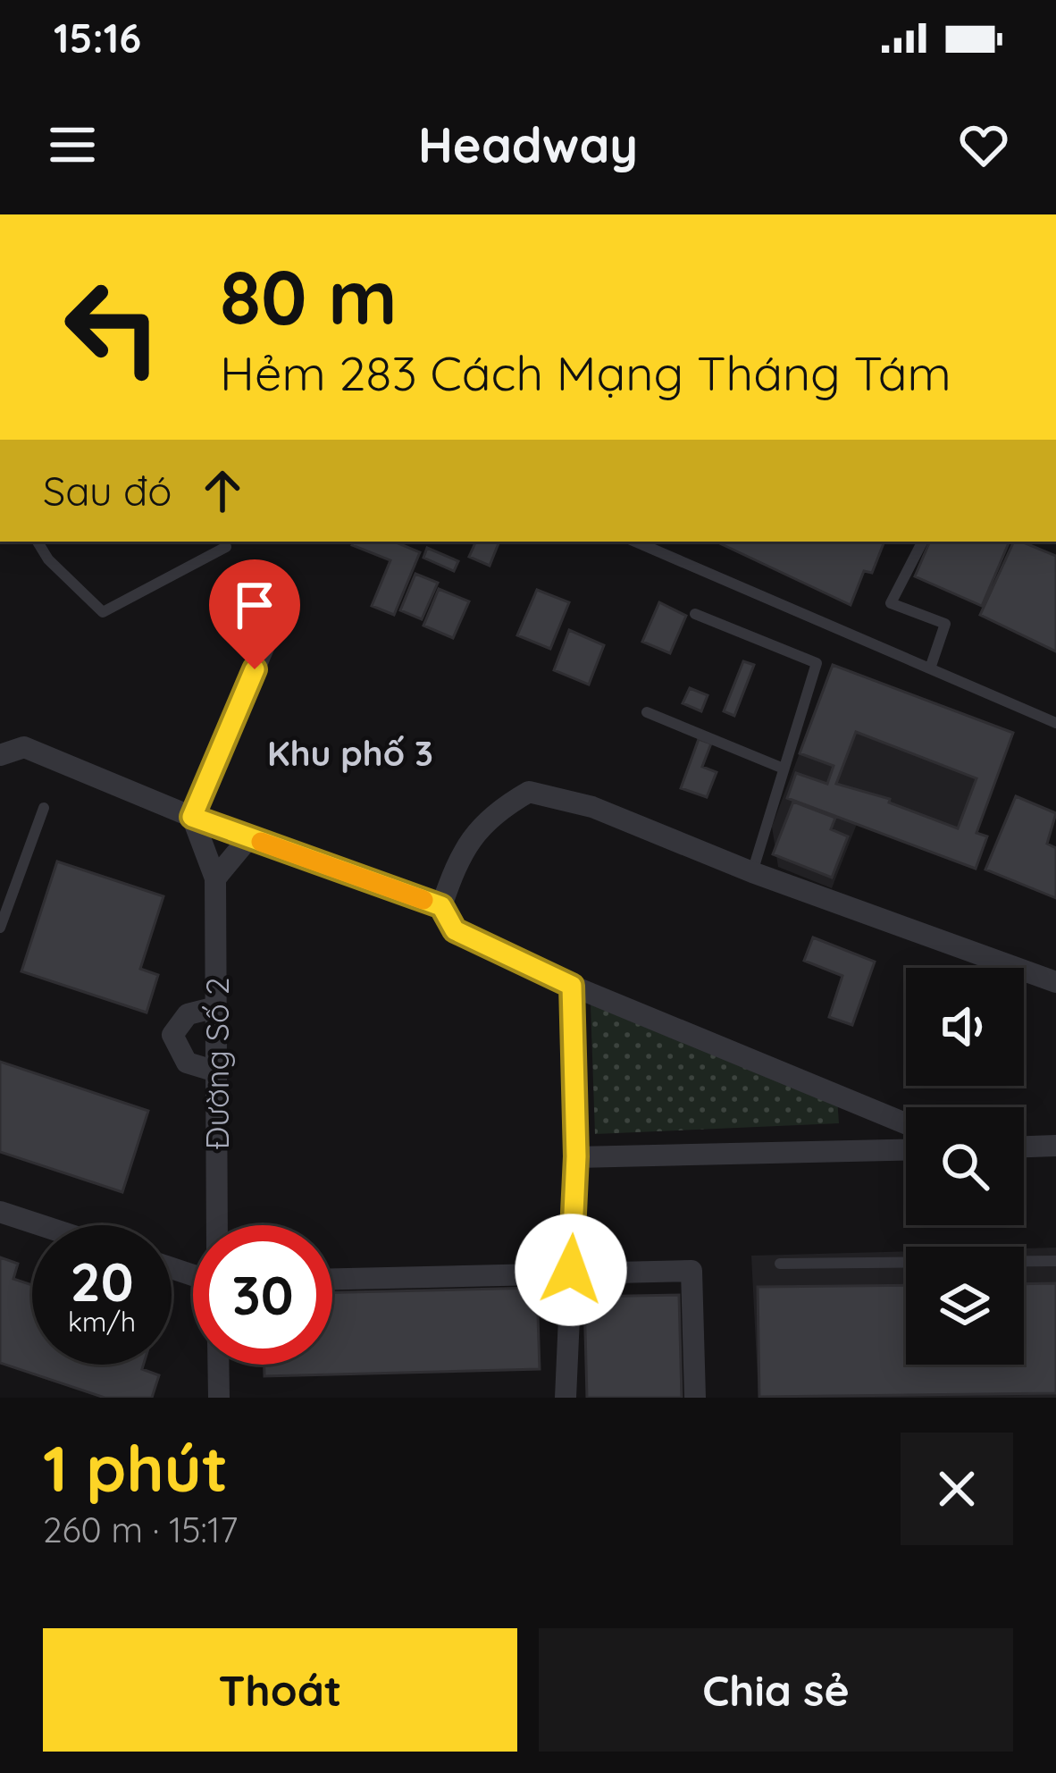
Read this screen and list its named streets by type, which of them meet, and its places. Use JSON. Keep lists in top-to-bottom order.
{
  "streets": {
    "street": ["Đường Số 2"]
  },
  "districts": ["Khu phố 3"],
  "page": {
    "status": "15:16",
    "header": "Headway",
    "turn": ["80 m", "Hẻm 283 Cách Mạng Tháng Tám"],
    "then": "Sau đó",
    "speed": "20 km/h",
    "limit": "30",
    "heading": ["1 phút", "260 m · 15:17"],
    "buttons": ["Thoát", "Chia sẻ"]
  }
}
